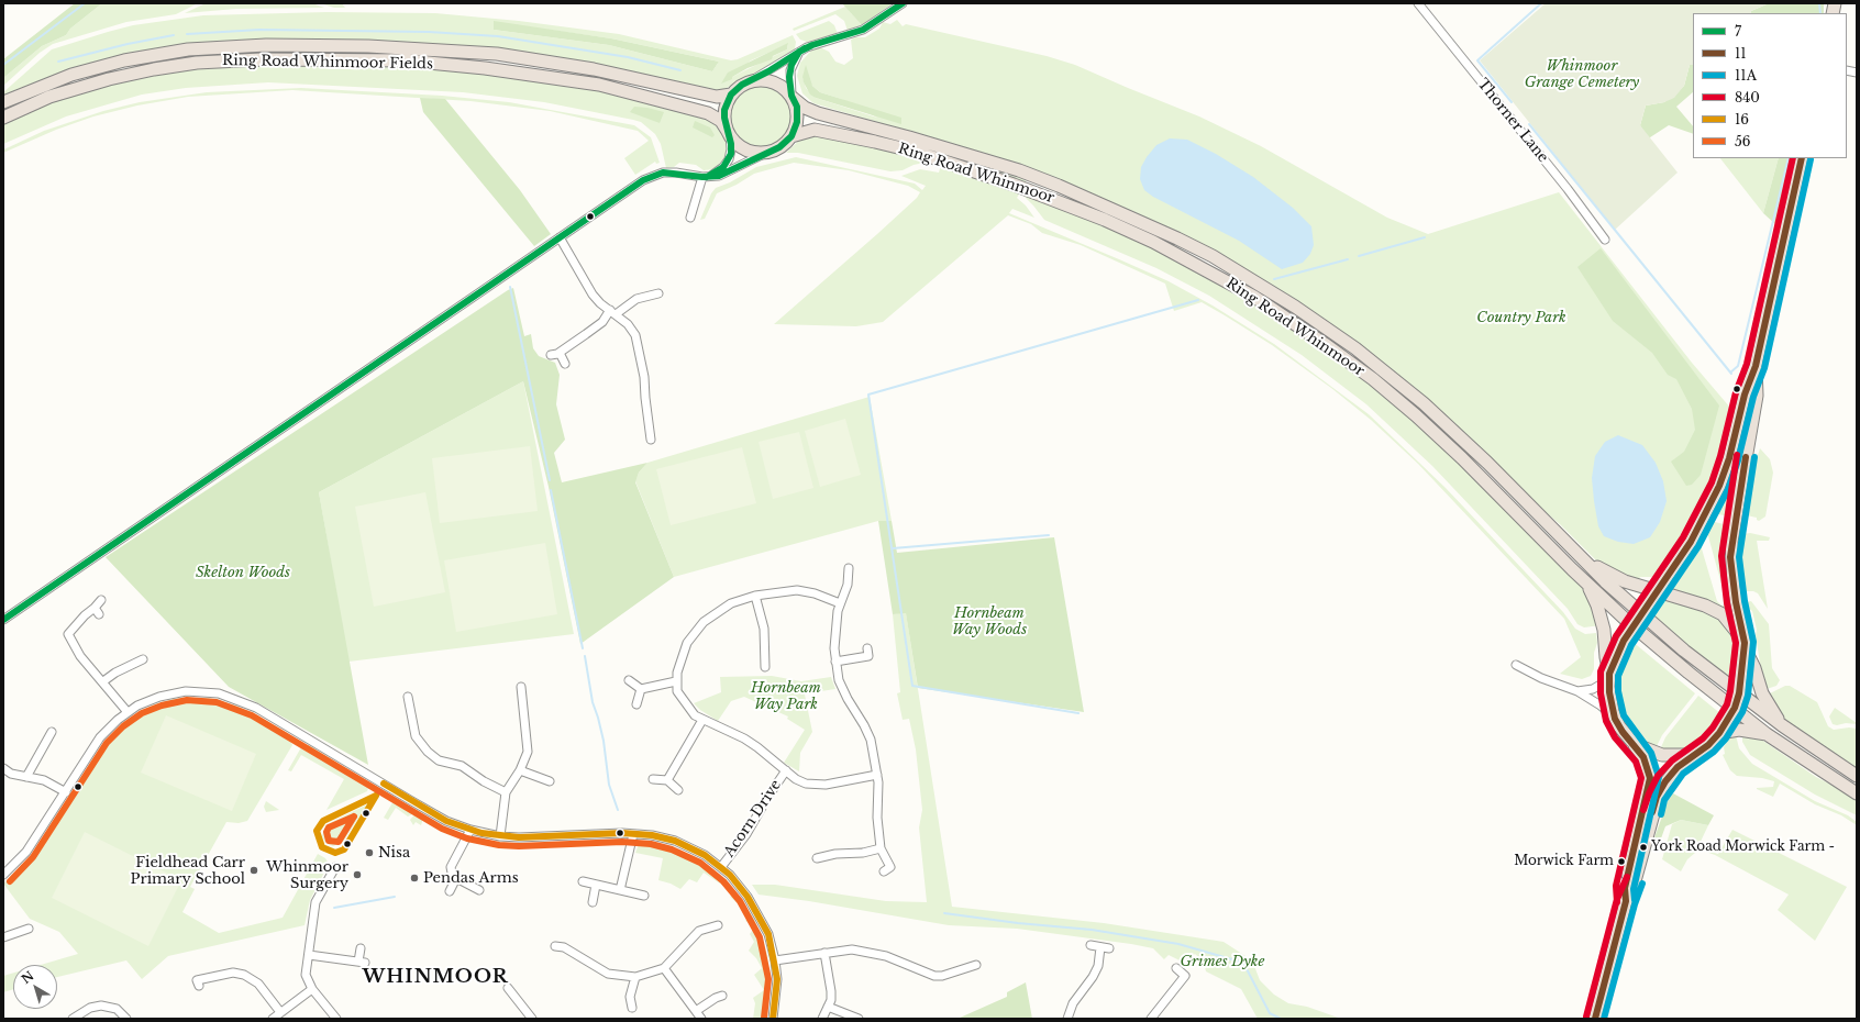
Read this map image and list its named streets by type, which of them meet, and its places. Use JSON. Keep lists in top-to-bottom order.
{
  "streets": {
    "highway": ["Ring Road Whinmoor Fields", "Ring Road Whinmoor"],
    "street": ["Thorner Lane", "Acorn Drive"]
  },
  "crossings": [
    ["Ring Road Whinmoor Fields", "Ring Road Whinmoor"]
  ],
  "districts": ["WHINMOOR"],
  "parks": [
    "Whinmoor Grange Cemetery",
    "Country Park",
    "Skelton Woods",
    "Hornbeam Way Woods",
    "Hornbeam Way Park",
    "Grimes Dyke"
  ],
  "places": [
    "York Road Morwick Farm -",
    "Nisa",
    "Morwick Farm",
    "Fieldhead Carr Primary School",
    "Whinmoor Surgery",
    "Pendas Arms"
  ],
  "lines": [
    "transit line 7",
    "transit line 11",
    "transit line 840",
    "transit line 11A",
    "transit line 56",
    "transit line 16"
  ],
  "legend": [
    "7",
    "11",
    "11A",
    "840",
    "16",
    "56"
  ],
  "north": "top left"
}
